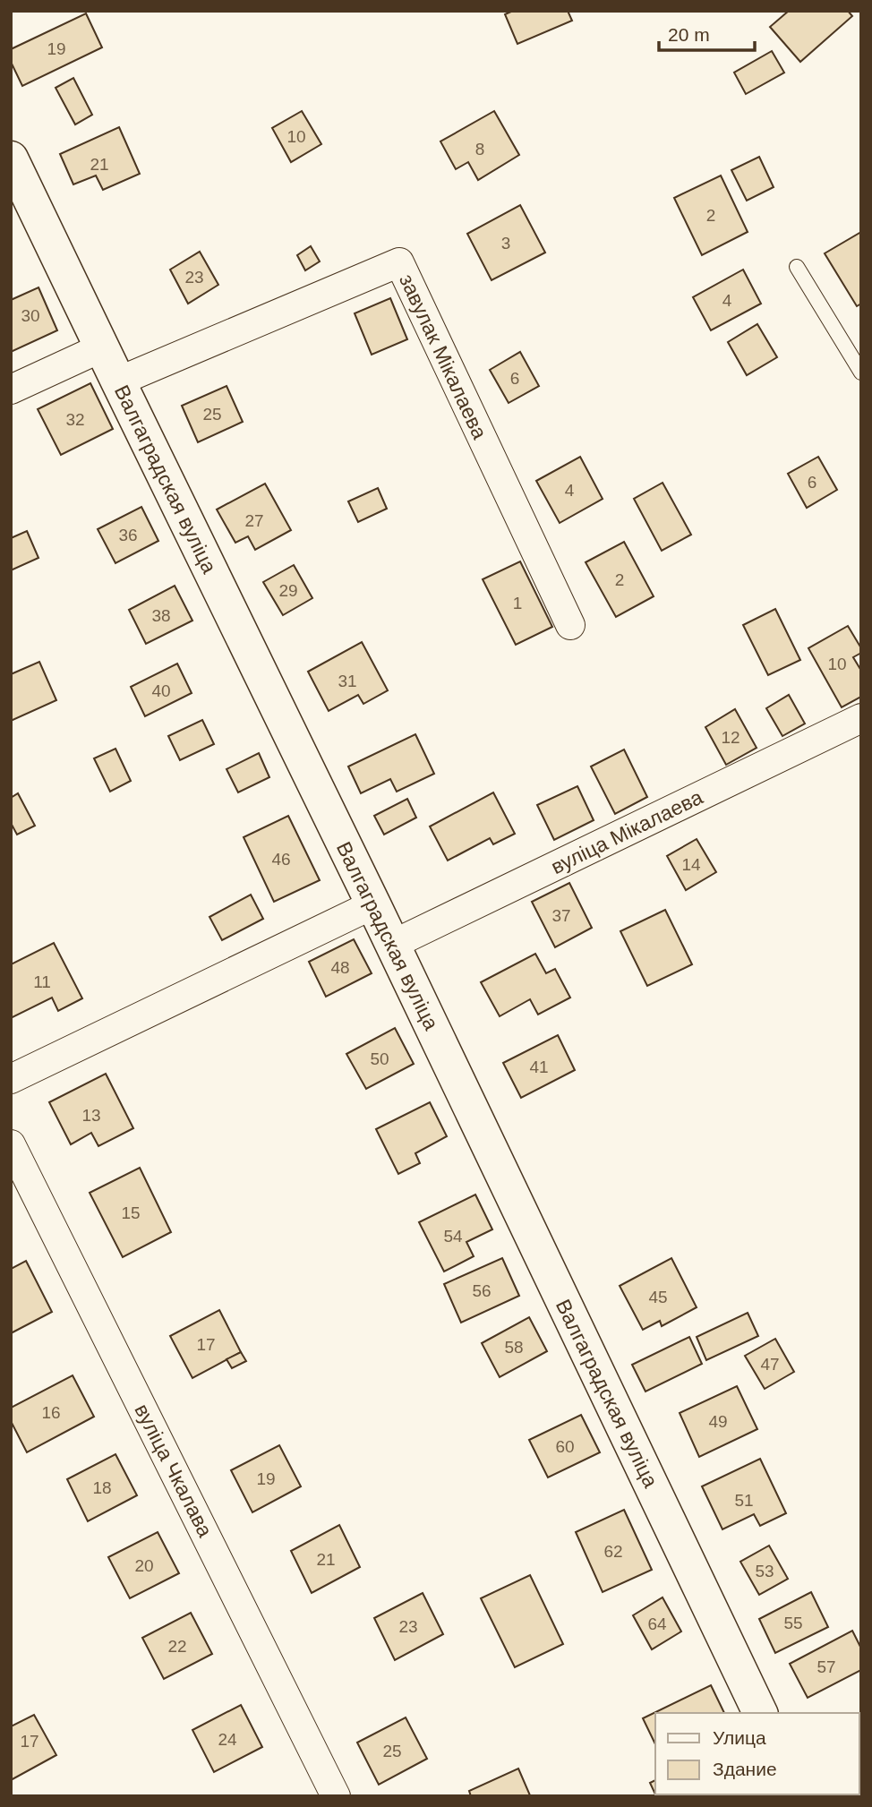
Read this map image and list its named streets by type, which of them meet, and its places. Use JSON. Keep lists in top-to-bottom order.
{
  "streets": {
    "street": [
      "завулак Мікалаева",
      "Валгаградская вуліца",
      "вуліца Мікалаева",
      "вуліца Чкалава"
    ]
  },
  "crossings": [
    ["завулак Мікалаева", "Валгаградская вуліца"],
    ["Валгаградская вуліца", "вуліца Мікалаева"]
  ],
  "house_numbers": [
    "19",
    "10",
    "8",
    "21",
    "2",
    "3",
    "23",
    "4",
    "30",
    "6",
    "25",
    "32",
    "6",
    "4",
    "27",
    "36",
    "2",
    "29",
    "1",
    "38",
    "10",
    "31",
    "40",
    "12",
    "46",
    "14",
    "37",
    "48",
    "11",
    "50",
    "41",
    "13",
    "15",
    "54",
    "56",
    "45",
    "17",
    "58",
    "47",
    "16",
    "49",
    "60",
    "19",
    "18",
    "51",
    "62",
    "21",
    "20",
    "53",
    "55",
    "64",
    "23",
    "22",
    "57",
    "24",
    "17",
    "25"
  ],
  "legend": ["Улица", "Здание"],
  "scale_bar": "20 m"
}
